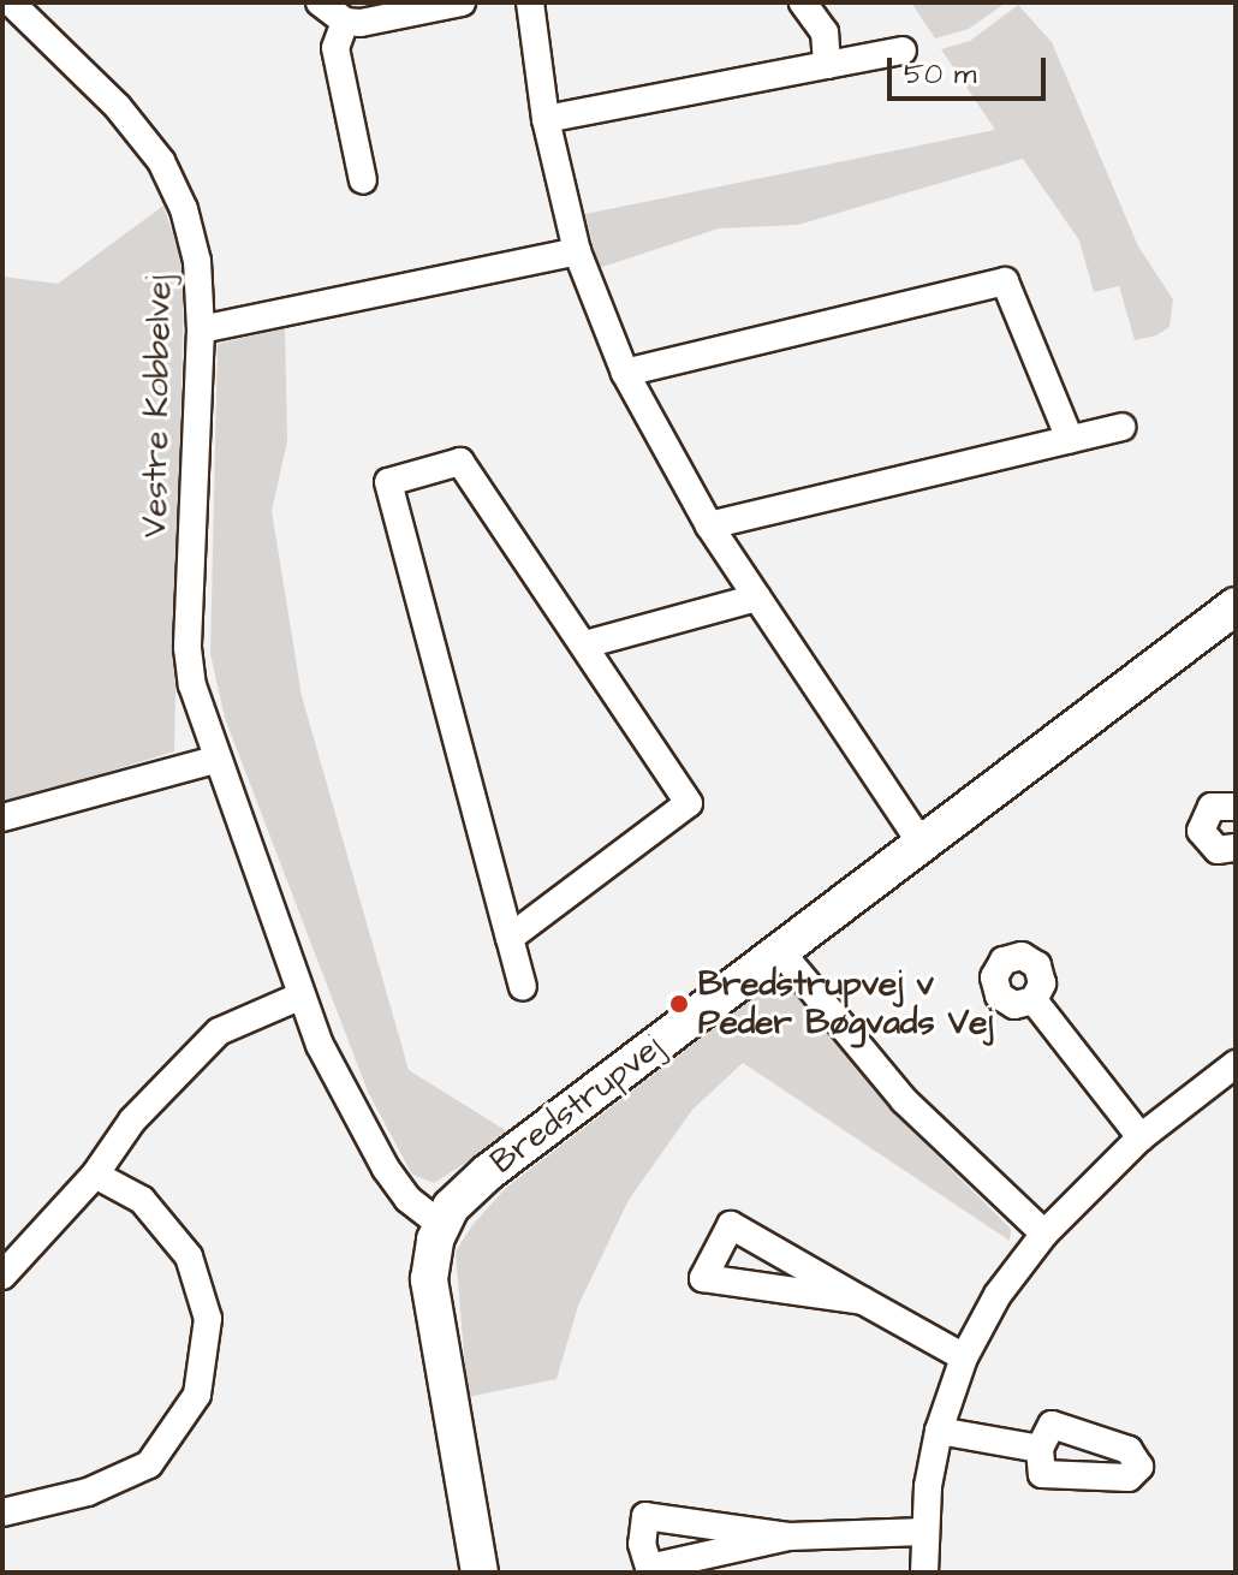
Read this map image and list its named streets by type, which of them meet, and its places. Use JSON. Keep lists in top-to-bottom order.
{
  "streets": {
    "street": ["Vestre Kobbelvej", "Bredstrupvej"]
  },
  "crossings": [
    ["Vestre Kobbelvej", "Bredstrupvej"]
  ],
  "places": ["Bredstrupvej v Peder Bøgvads Vej"],
  "scale_bar": "50 m"
}
